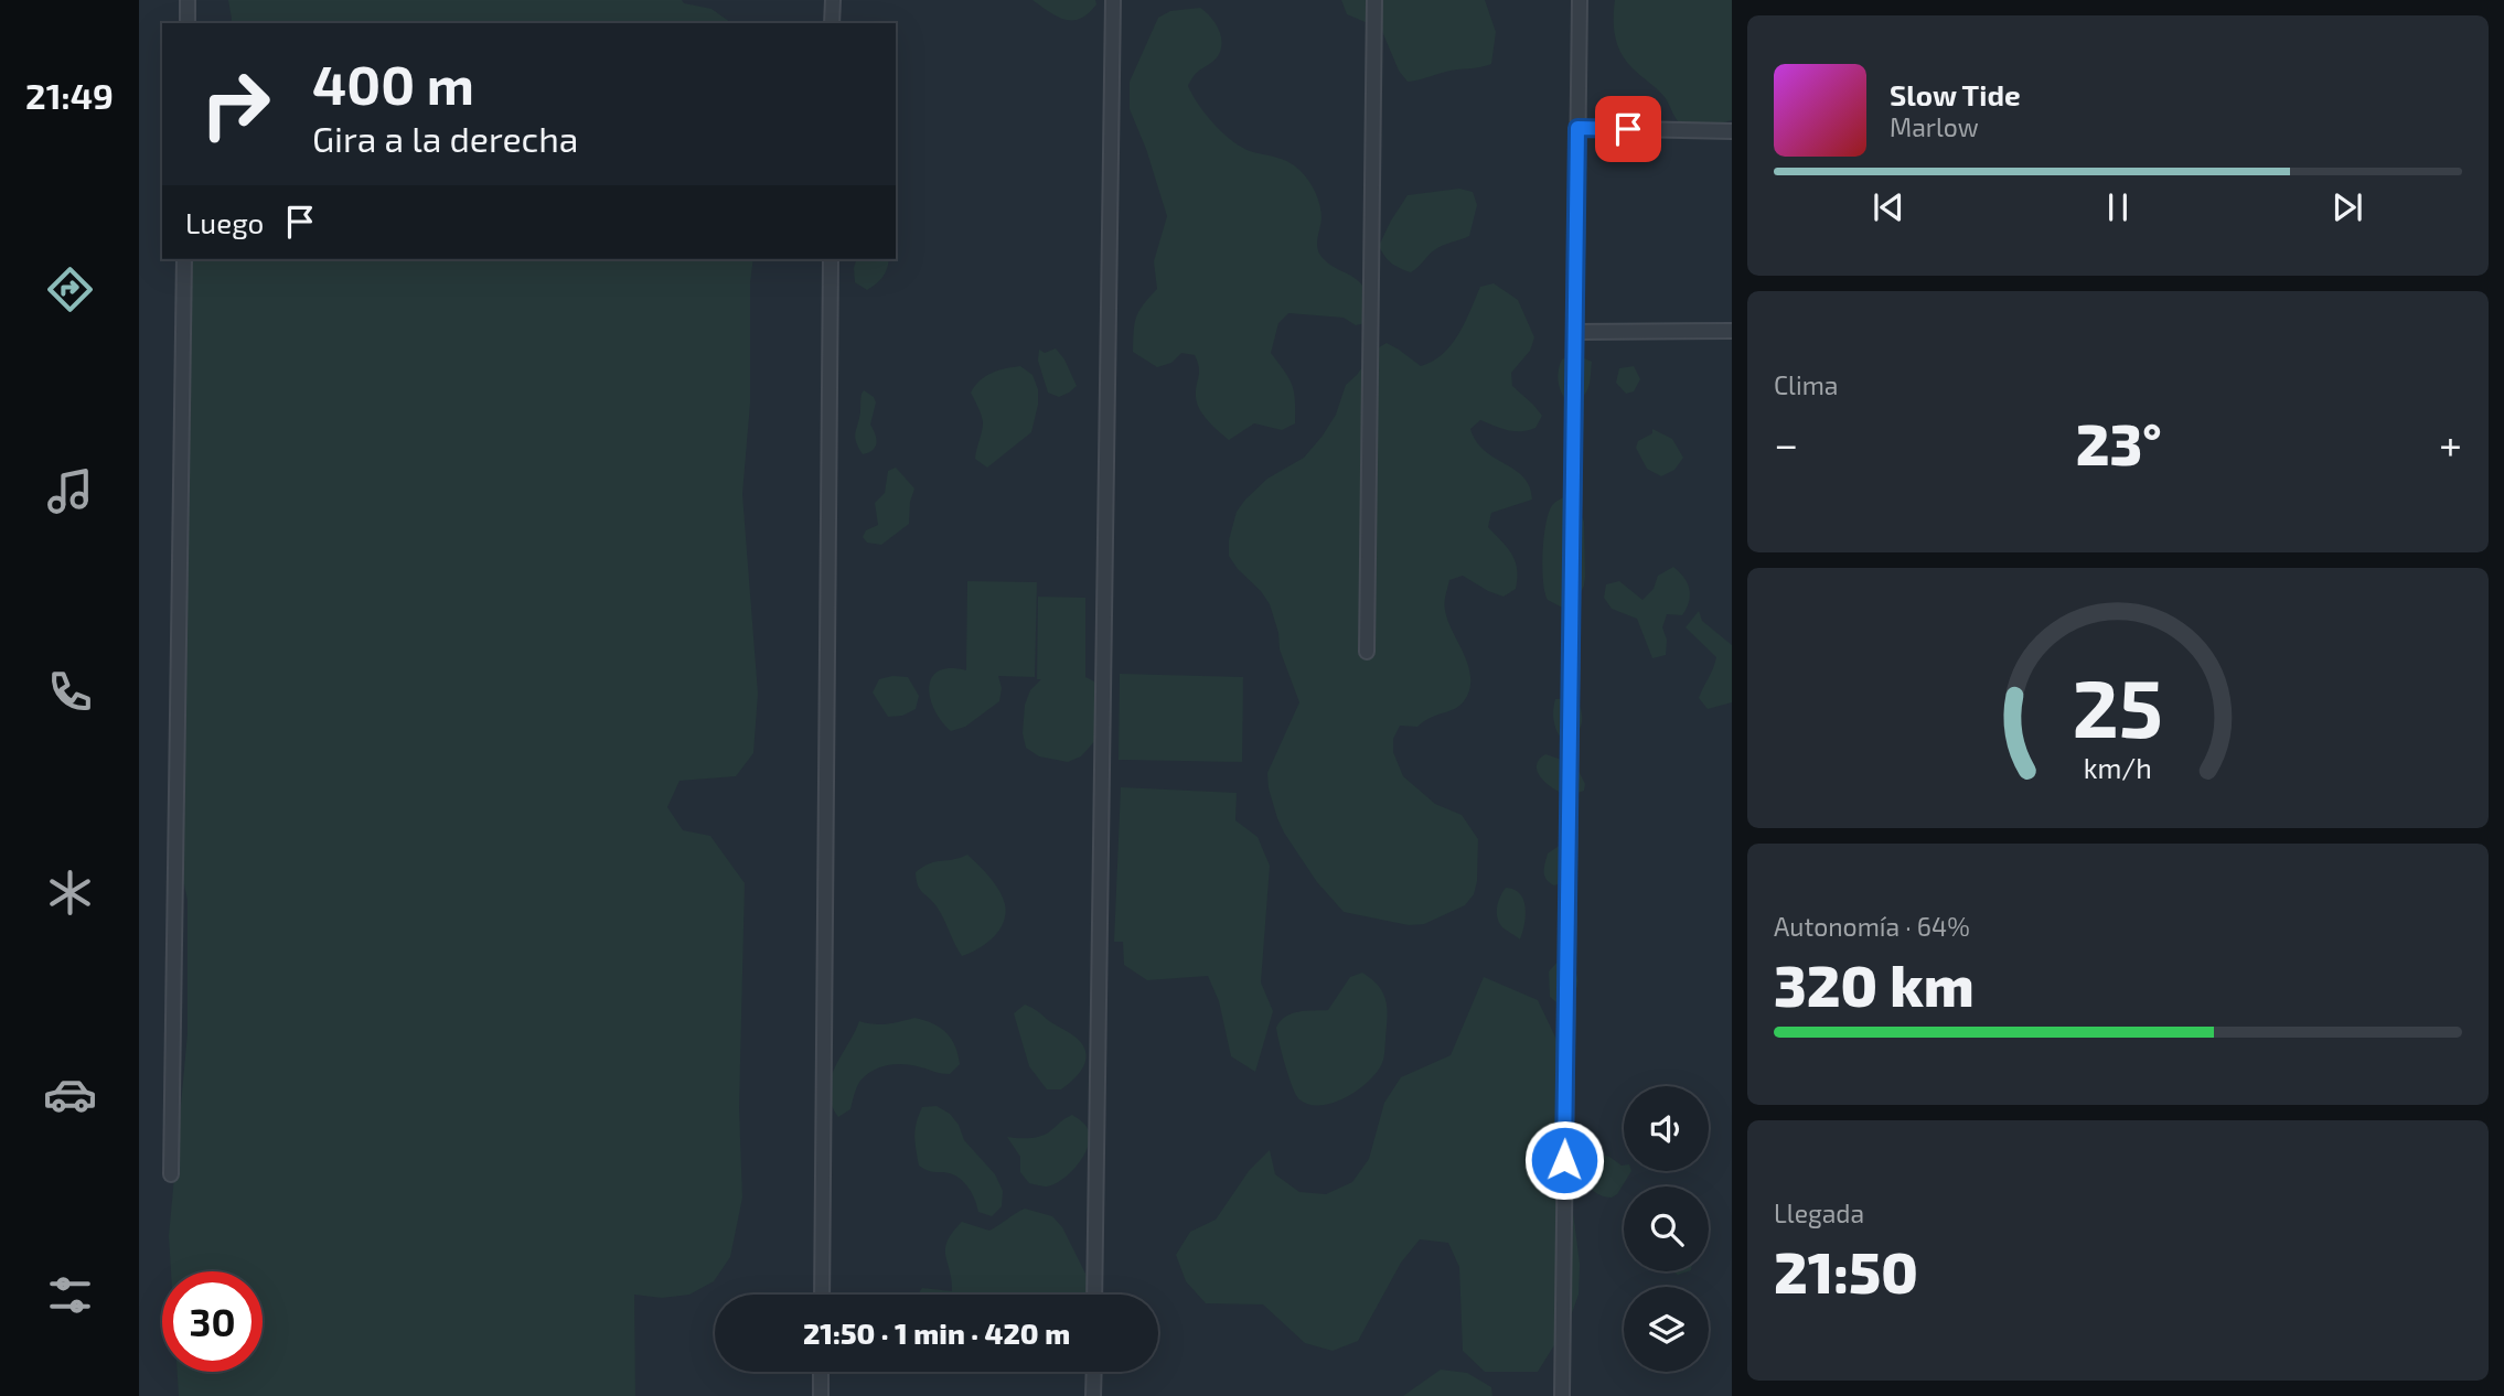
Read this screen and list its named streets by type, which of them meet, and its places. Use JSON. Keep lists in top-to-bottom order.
{
  "page": {
    "tabs": "21:49",
    "turn": ["400 m", "Gira a la derecha"],
    "song": ["Slow Tide", "Marlow"],
    "then": "Luego",
    "tile": [
      "Clima",
      ["Autonomía · 64%", "320 km"],
      ["Llegada", "21:50"]
    ],
    "heat": ["−", "23°", "+"],
    "limit": "30",
    "trip": "21:50 · 1 min · 420 m",
    "gauge": ["25", "km/h"]
  }
}
